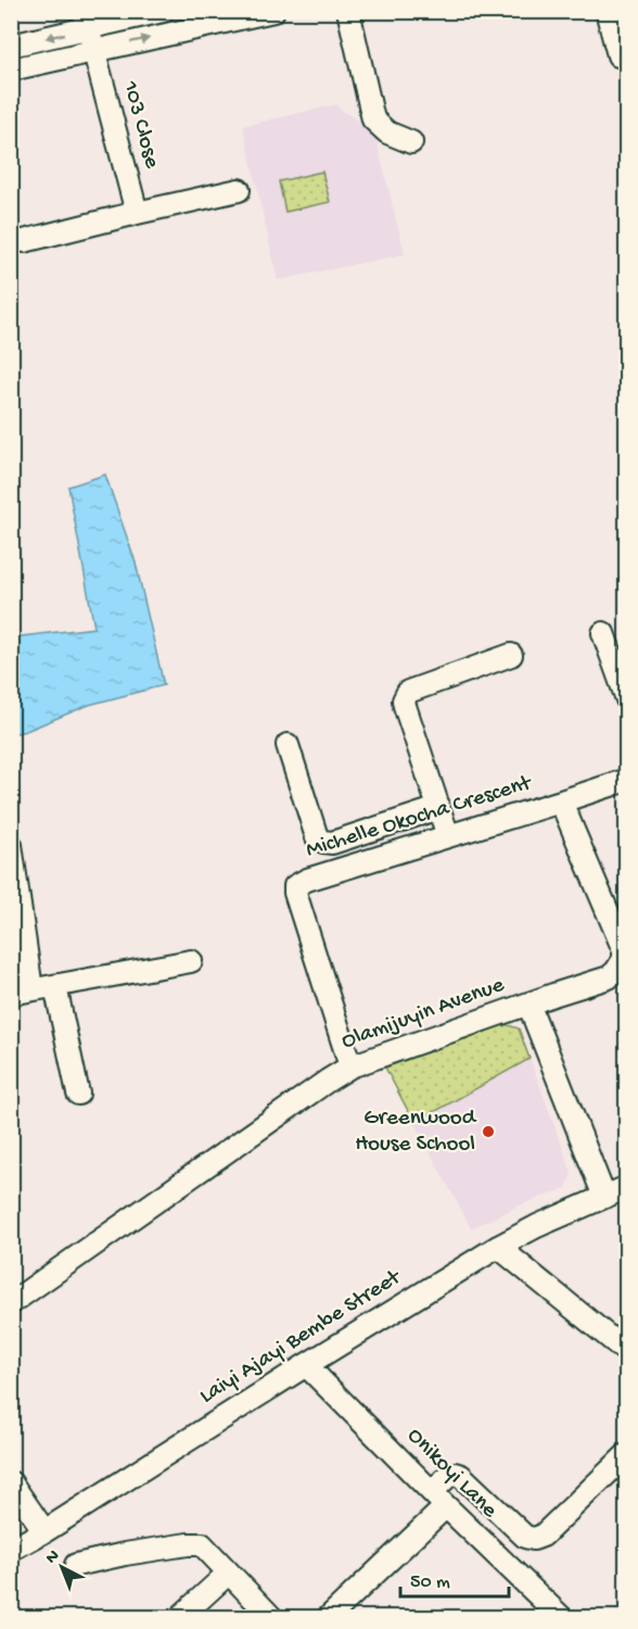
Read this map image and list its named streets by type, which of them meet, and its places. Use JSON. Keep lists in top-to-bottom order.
{
  "streets": {
    "street": [
      "103 Close",
      "Michelle Okocha Crescent",
      "Olamijuyin Avenue",
      "Laiyi Ajayi Bembe Street",
      "Onikoyi Lane"
    ]
  },
  "crossings": [
    ["Michelle Okocha Crescent", "Olamijuyin Avenue"],
    ["Laiyi Ajayi Bembe Street", "Onikoyi Lane"]
  ],
  "places": ["Greenwood House School"],
  "scale_bar": "50 m",
  "north": "top left"
}
